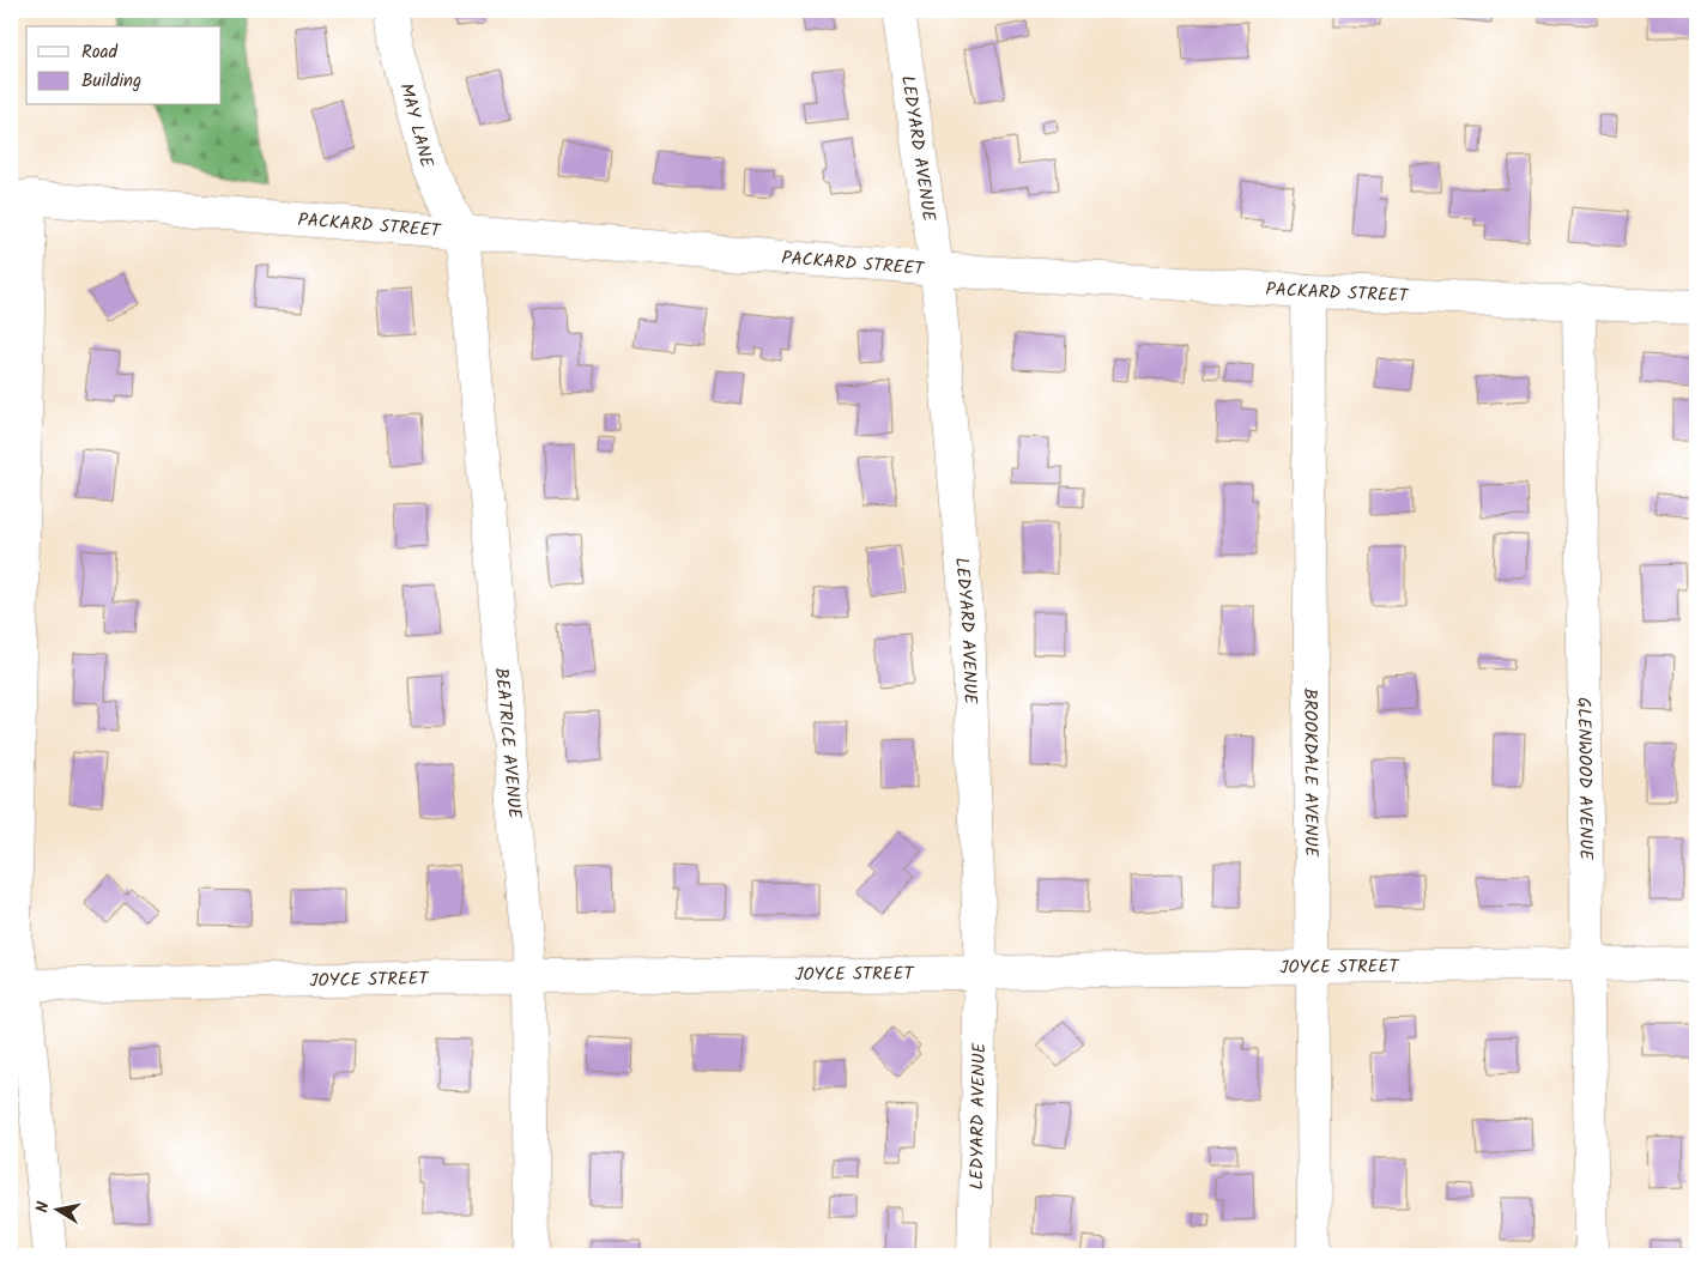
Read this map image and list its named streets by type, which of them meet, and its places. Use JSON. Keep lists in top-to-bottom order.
{
  "streets": {
    "street": [
      "MAY LANE",
      "LEDYARD AVENUE",
      "PACKARD STREET",
      "BEATRICE AVENUE",
      "BROOKDALE AVENUE",
      "GLENWOOD AVENUE",
      "JOYCE STREET"
    ]
  },
  "crossings": [
    ["MAY LANE", "PACKARD STREET"],
    ["MAY LANE", "BEATRICE AVENUE"],
    ["LEDYARD AVENUE", "PACKARD STREET"],
    ["LEDYARD AVENUE", "JOYCE STREET"],
    ["PACKARD STREET", "BEATRICE AVENUE"],
    ["PACKARD STREET", "BROOKDALE AVENUE"],
    ["PACKARD STREET", "GLENWOOD AVENUE"],
    ["BEATRICE AVENUE", "JOYCE STREET"],
    ["BROOKDALE AVENUE", "JOYCE STREET"],
    ["GLENWOOD AVENUE", "JOYCE STREET"]
  ],
  "legend": ["Road", "Building"],
  "north": "left"
}
